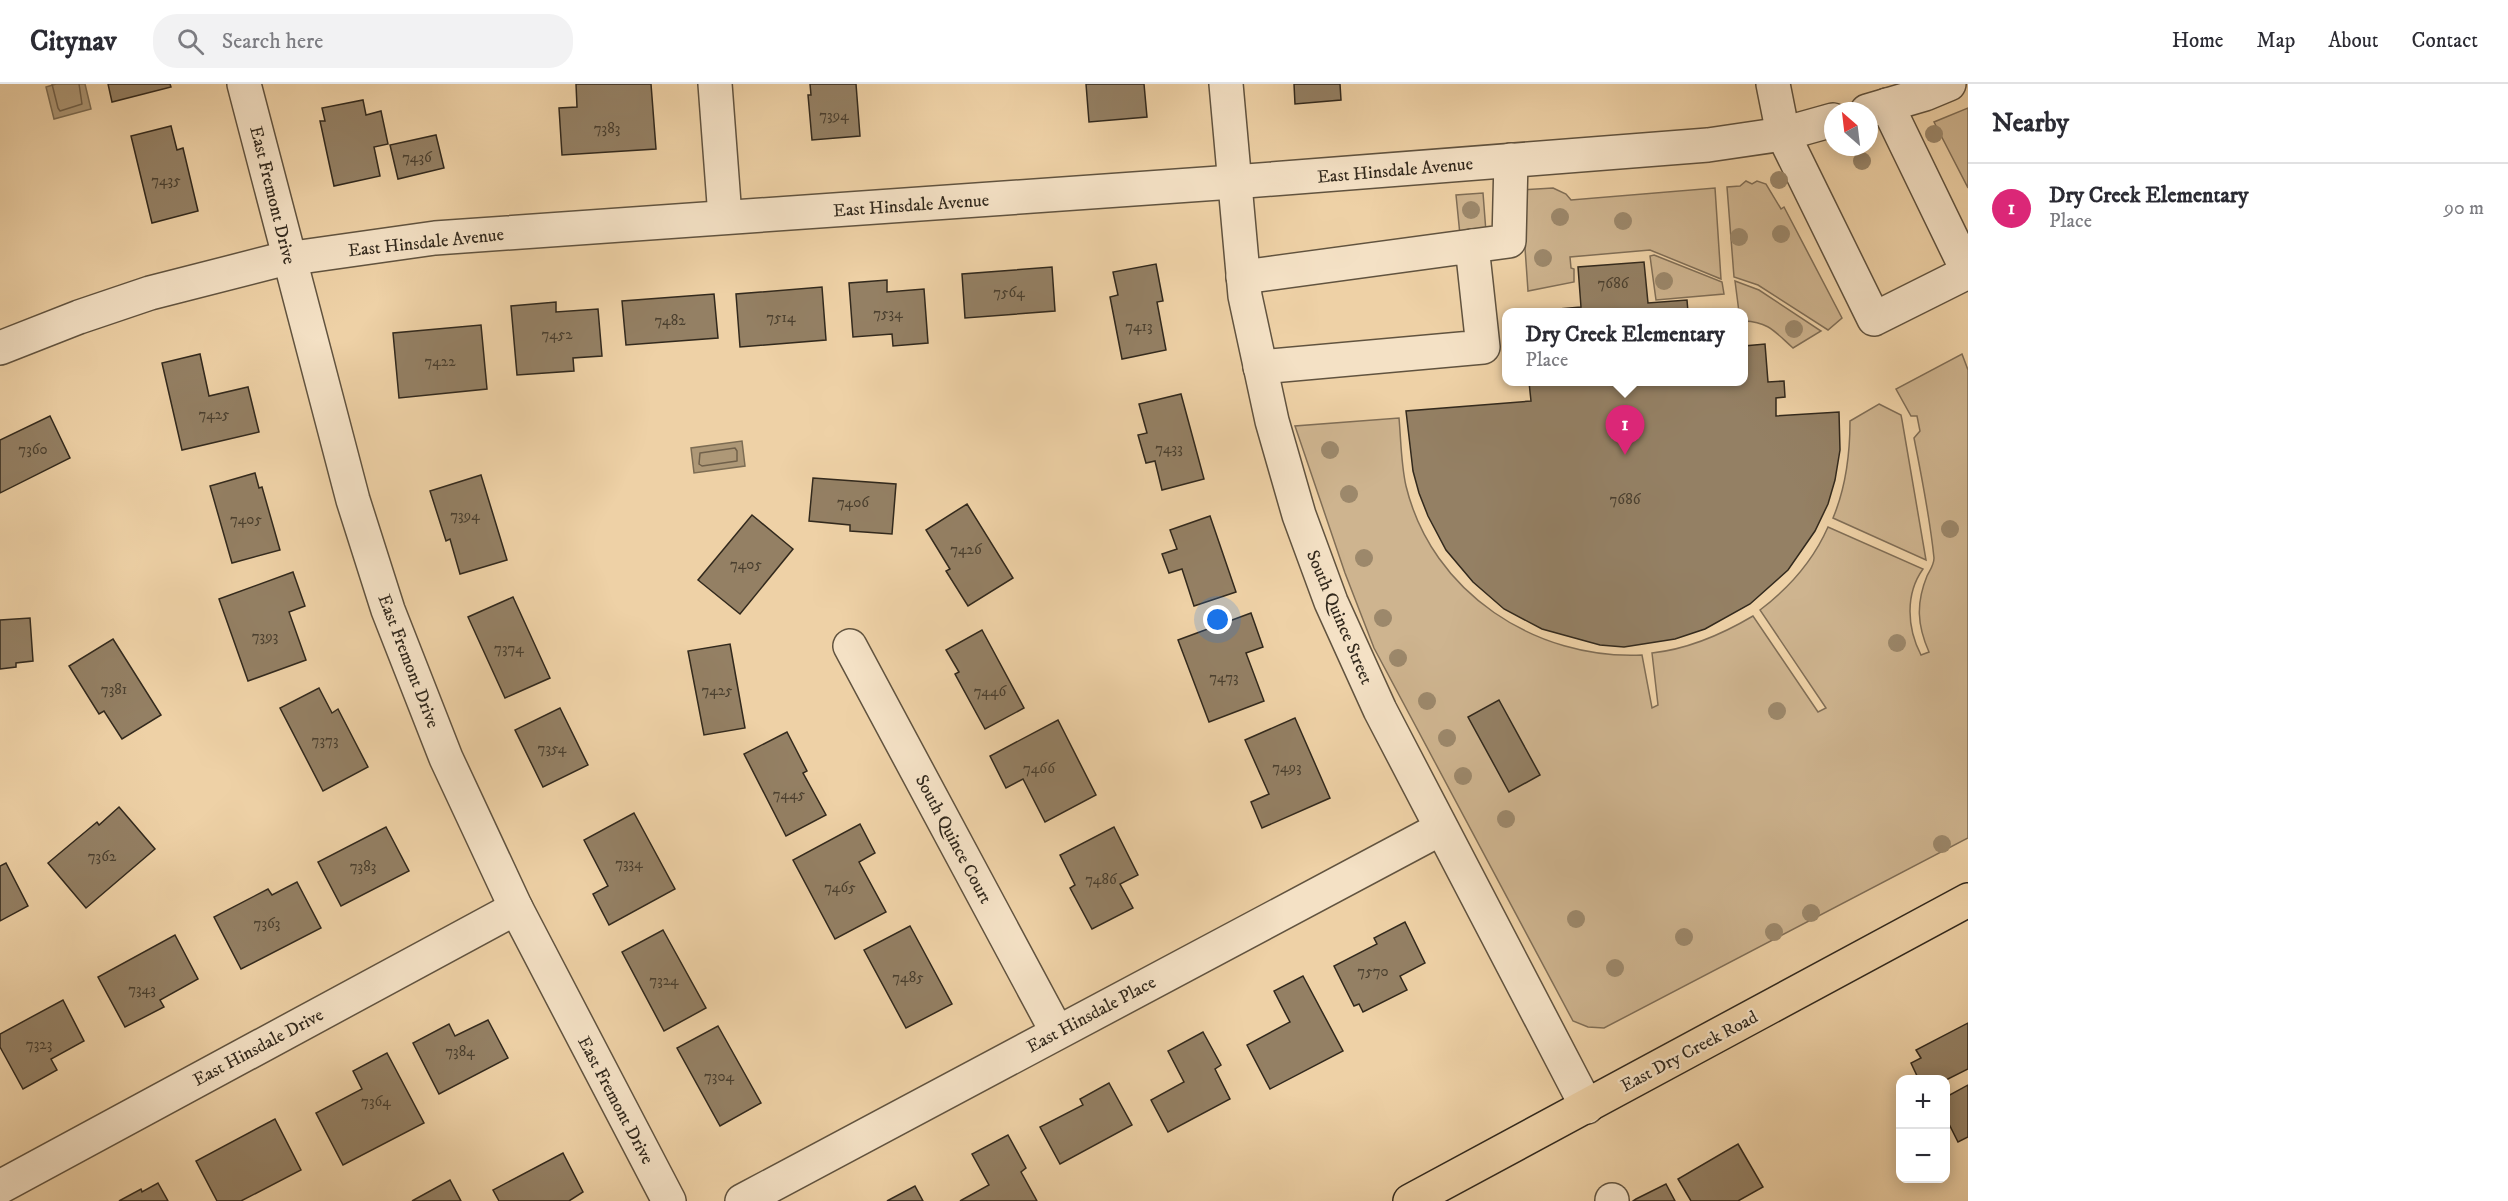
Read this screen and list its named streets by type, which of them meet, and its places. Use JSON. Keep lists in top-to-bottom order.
{
  "streets": {
    "main road": ["East Dry Creek Road"],
    "street": [
      "East Hinsdale Avenue",
      "East Fremont Drive",
      "South Quince Street",
      "South Quince Court",
      "East Hinsdale Place",
      "East Hinsdale Drive"
    ]
  },
  "crossings": [
    ["East Hinsdale Avenue", "East Fremont Drive"],
    ["East Hinsdale Avenue", "South Quince Street"],
    ["East Fremont Drive", "East Hinsdale Drive"],
    ["South Quince Street", "East Hinsdale Place"],
    ["South Quince Street", "East Dry Creek Road"],
    ["South Quince Court", "East Hinsdale Place"]
  ],
  "house_numbers": [
    "7394",
    "7383",
    "7436",
    "7435",
    "7686",
    "7564",
    "7534",
    "7514",
    "7482",
    "7413",
    "7452",
    "7422",
    "7425",
    "7433",
    "7360",
    "7686",
    "7406",
    "7394",
    "7405",
    "7426",
    "7405",
    "7393",
    "7374",
    "7473",
    "7381",
    "7425",
    "7446",
    "7373",
    "7354",
    "7493",
    "7466",
    "7445",
    "7362",
    "7334",
    "7383",
    "7486",
    "7465",
    "7363",
    "7570",
    "7485",
    "7324",
    "7343",
    "7323",
    "7384",
    "7304",
    "7364"
  ],
  "north": "top left",
  "page": {
    "header": "Citynav",
    "search": "Search here",
    "nav": [
      "Home",
      "Map",
      "About",
      "Contact"
    ],
    "heading": "Nearby",
    "list": [
      {
        "mark": "1",
        "name": "Dry Creek Elementary",
        "note": "Place",
        "value": "90 m"
      }
    ],
    "popup": ["Dry Creek Elementary", "Place"],
    "pins": "1",
    "map_buttons": ["+", "−"]
  }
}
